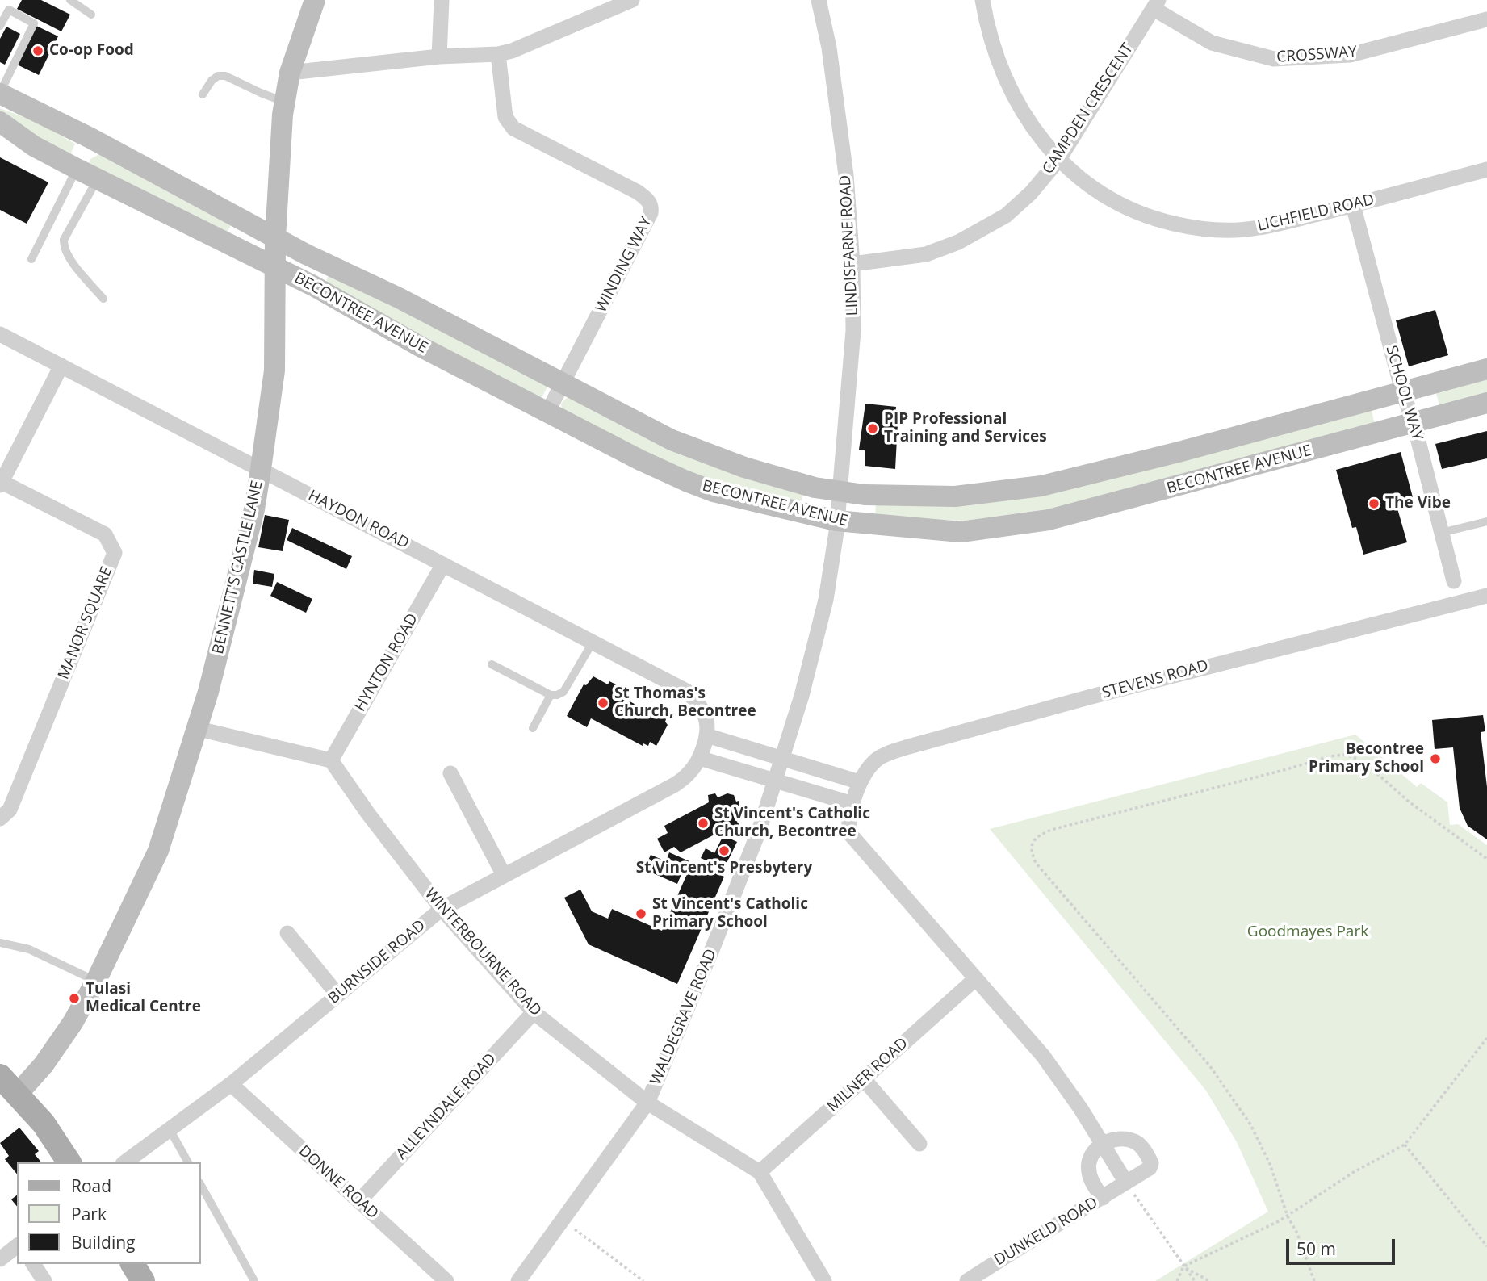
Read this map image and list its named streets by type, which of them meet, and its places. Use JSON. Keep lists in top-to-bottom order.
{
  "streets": {
    "street": [
      "CROSSWAY",
      "CAMPDEN CRESCENT",
      "LICHFIELD ROAD",
      "LINDISFARNE ROAD",
      "WINDING WAY",
      "BECONTREE AVENUE",
      "SCHOOL WAY",
      "HAYDON ROAD",
      "BENNETT'S CASTLE LANE",
      "MANOR SQUARE",
      "HYNTON ROAD",
      "STEVENS ROAD",
      "WINTERBOURNE ROAD",
      "BURNSIDE ROAD",
      "WALDEGRAVE ROAD",
      "MILNER ROAD",
      "ALLEYNDALE ROAD",
      "DONNE ROAD",
      "DUNKELD ROAD"
    ]
  },
  "crossings": [
    ["CROSSWAY", "CAMPDEN CRESCENT"],
    ["CAMPDEN CRESCENT", "LICHFIELD ROAD"],
    ["CAMPDEN CRESCENT", "LINDISFARNE ROAD"],
    ["LICHFIELD ROAD", "SCHOOL WAY"],
    ["LINDISFARNE ROAD", "BECONTREE AVENUE"],
    ["LINDISFARNE ROAD", "WALDEGRAVE ROAD"],
    ["WINDING WAY", "BECONTREE AVENUE"],
    ["BECONTREE AVENUE", "SCHOOL WAY"],
    ["BECONTREE AVENUE", "BENNETT'S CASTLE LANE"],
    ["BECONTREE AVENUE", "WALDEGRAVE ROAD"],
    ["HAYDON ROAD", "BENNETT'S CASTLE LANE"],
    ["HAYDON ROAD", "HYNTON ROAD"],
    ["HAYDON ROAD", "BURNSIDE ROAD"],
    ["HYNTON ROAD", "WINTERBOURNE ROAD"],
    ["STEVENS ROAD", "MILNER ROAD"],
    ["STEVENS ROAD", "DUNKELD ROAD"],
    ["WINTERBOURNE ROAD", "BURNSIDE ROAD"],
    ["WINTERBOURNE ROAD", "WALDEGRAVE ROAD"],
    ["WINTERBOURNE ROAD", "MILNER ROAD"],
    ["WINTERBOURNE ROAD", "ALLEYNDALE ROAD"],
    ["BURNSIDE ROAD", "DONNE ROAD"],
    ["ALLEYNDALE ROAD", "DONNE ROAD"]
  ],
  "parks": ["Goodmayes Park"],
  "places": [
    "Co-op Food",
    "PIP Professional Training and Services",
    "The Vibe",
    "St Thomas's Church, Becontree",
    "Becontree Primary School",
    "St Vincent's Catholic Church, Becontree",
    "St Vincent's Presbytery",
    "St Vincent's Catholic Primary School",
    "Tulasi Medical Centre"
  ],
  "legend": ["Road", "Park", "Building"],
  "scale_bar": "50 m"
}
